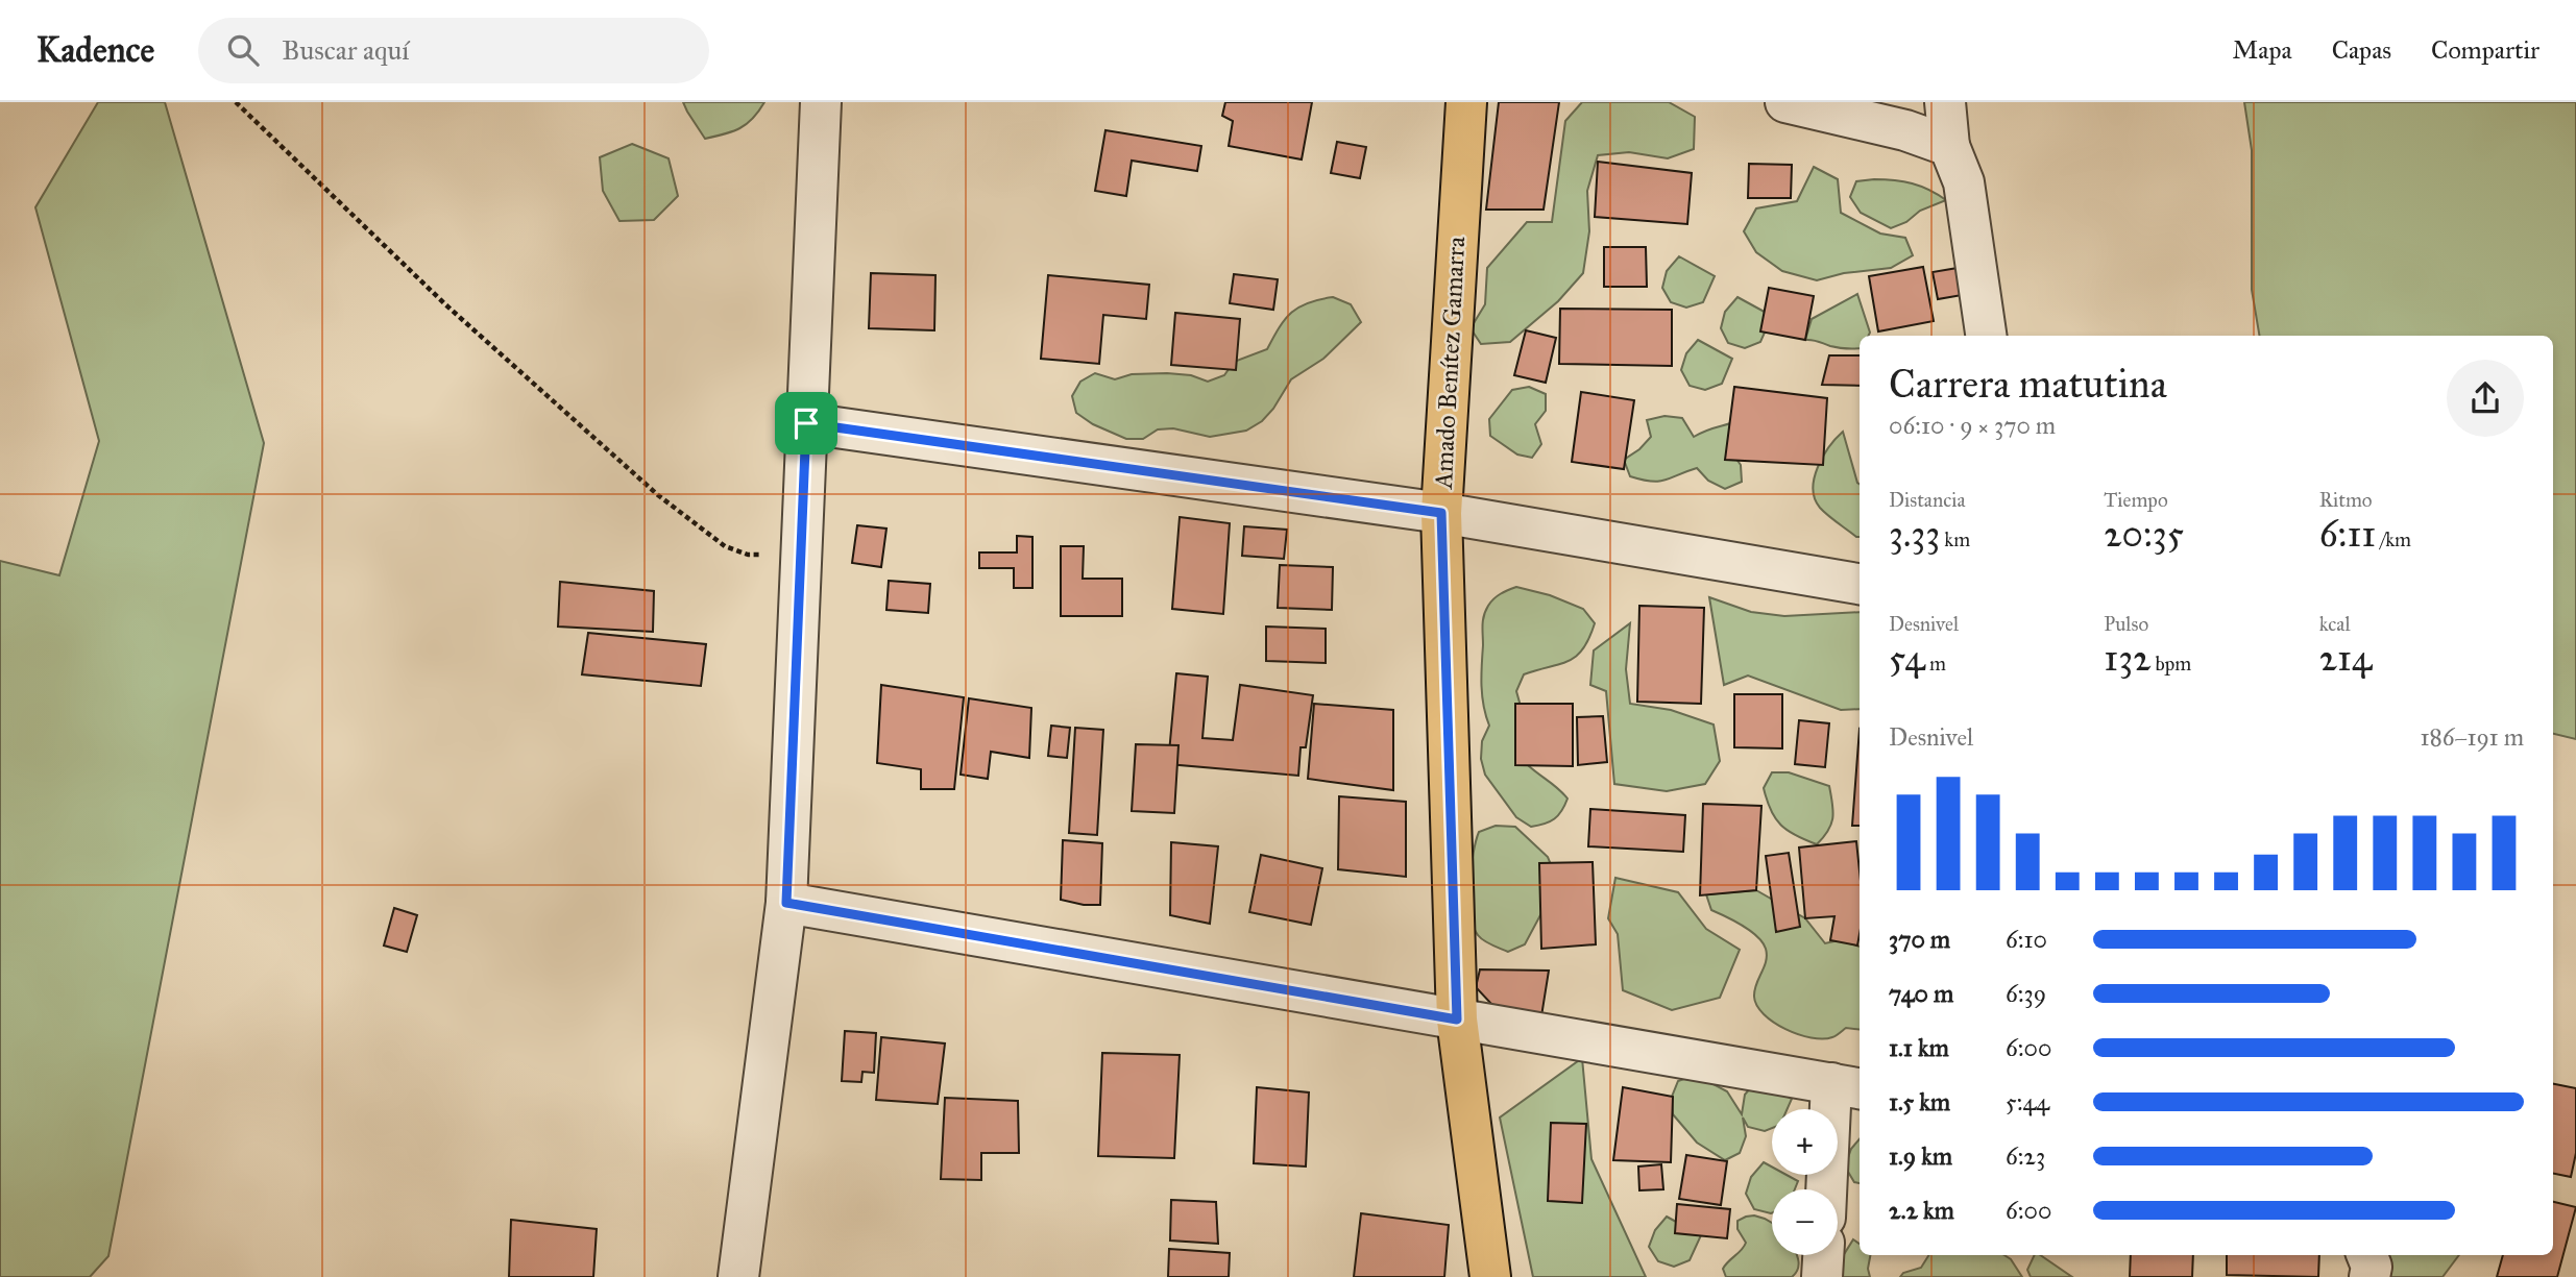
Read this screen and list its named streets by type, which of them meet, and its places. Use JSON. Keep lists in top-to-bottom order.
{
  "streets": {
    "main road": ["Amado Benítez Gamarra"]
  },
  "page": {
    "header": "Kadence",
    "search": "Buscar aquí",
    "nav": ["Mapa", "Capas", "Compartir"],
    "heading": ["Carrera matutina", "06:10 · 9 × 370 m"],
    "stats": [
      ["Distancia", "3.33 km"],
      ["Tiempo", "20:35"],
      ["Ritmo", "6:11 /km"],
      ["Desnivel", "54 m"],
      ["Pulso", "132 bpm"],
      ["kcal", "214"]
    ],
    "chart": ["Desnivel", "186–191 m"],
    "list": [
      {
        "name": "370 m",
        "note": "6:10"
      },
      {
        "name": "740 m",
        "note": "6:39"
      },
      {
        "name": "1.1 km",
        "note": "6:00"
      },
      {
        "name": "1.5 km",
        "note": "5:44"
      },
      {
        "name": "1.9 km",
        "note": "6:23"
      },
      {
        "name": "2.2 km",
        "note": "6:00"
      }
    ],
    "map_buttons": ["+", "−"]
  }
}
